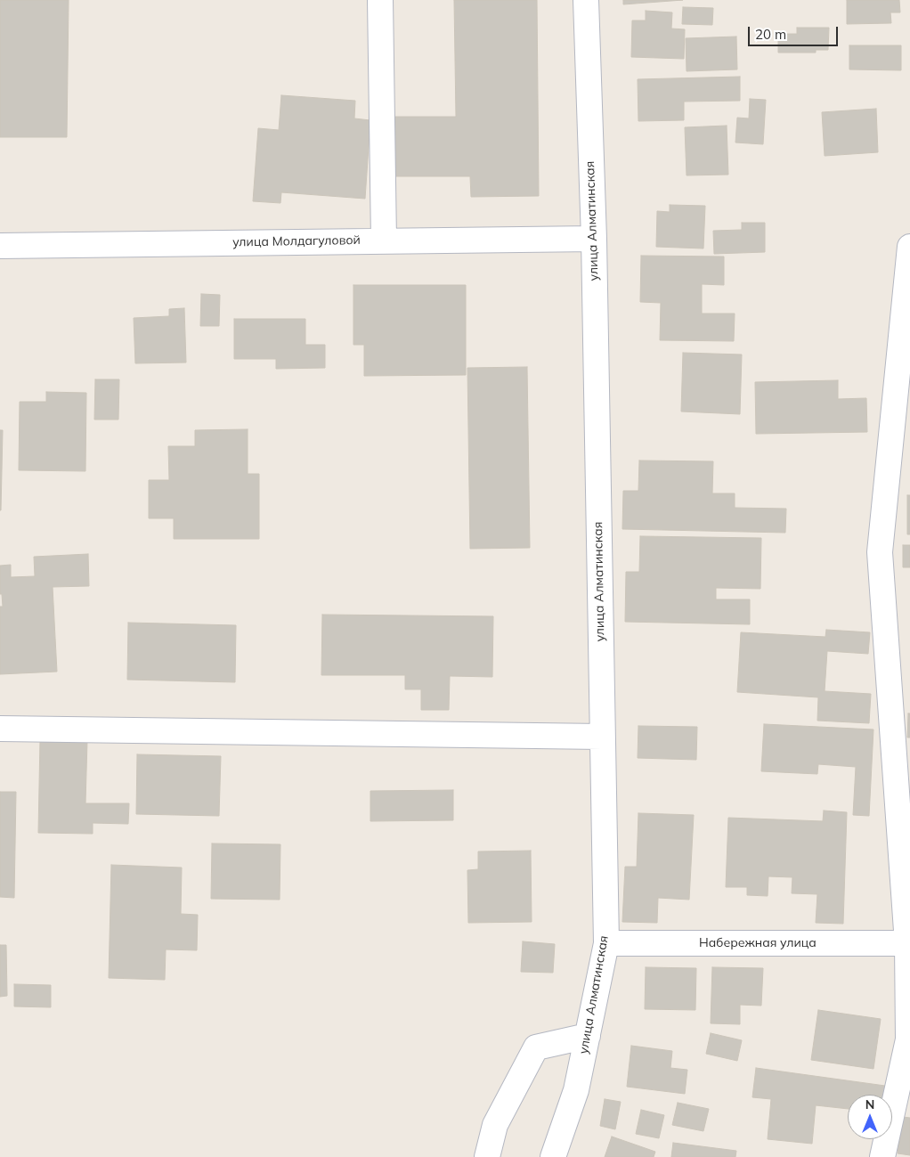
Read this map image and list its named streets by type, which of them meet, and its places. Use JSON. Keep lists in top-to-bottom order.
{
  "streets": {
    "street": ["улица Алматинская", "улица Молдагуловой", "Набережная улица"]
  },
  "crossings": [
    ["улица Алматинская", "улица Молдагуловой"],
    ["улица Алматинская", "Набережная улица"]
  ],
  "scale_bar": "20 m",
  "north": "top"
}
